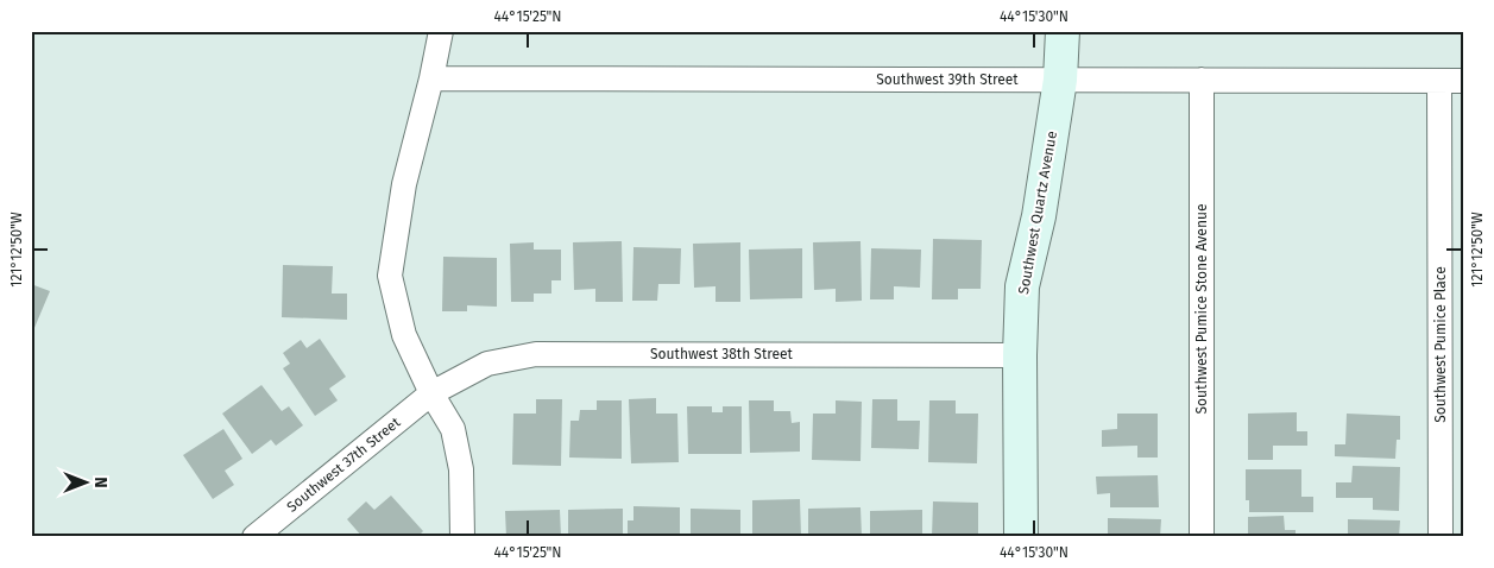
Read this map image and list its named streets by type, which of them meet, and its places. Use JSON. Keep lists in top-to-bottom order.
{
  "streets": {
    "street": [
      "Southwest 39th Street",
      "Southwest Quartz Avenue",
      "Southwest Pumice Stone Avenue",
      "Southwest Pumice Place",
      "Southwest 38th Street",
      "Southwest 37th Street"
    ]
  },
  "crossings": [
    ["Southwest 39th Street", "Southwest Quartz Avenue"],
    ["Southwest 39th Street", "Southwest Pumice Stone Avenue"],
    ["Southwest 39th Street", "Southwest Pumice Place"],
    ["Southwest Quartz Avenue", "Southwest 38th Street"],
    ["Southwest 38th Street", "Southwest 37th Street"]
  ],
  "north": "right",
  "coordinates": ["44°15'25\"N", "44°15'30\"N", "121°12'50\"W"]
}
